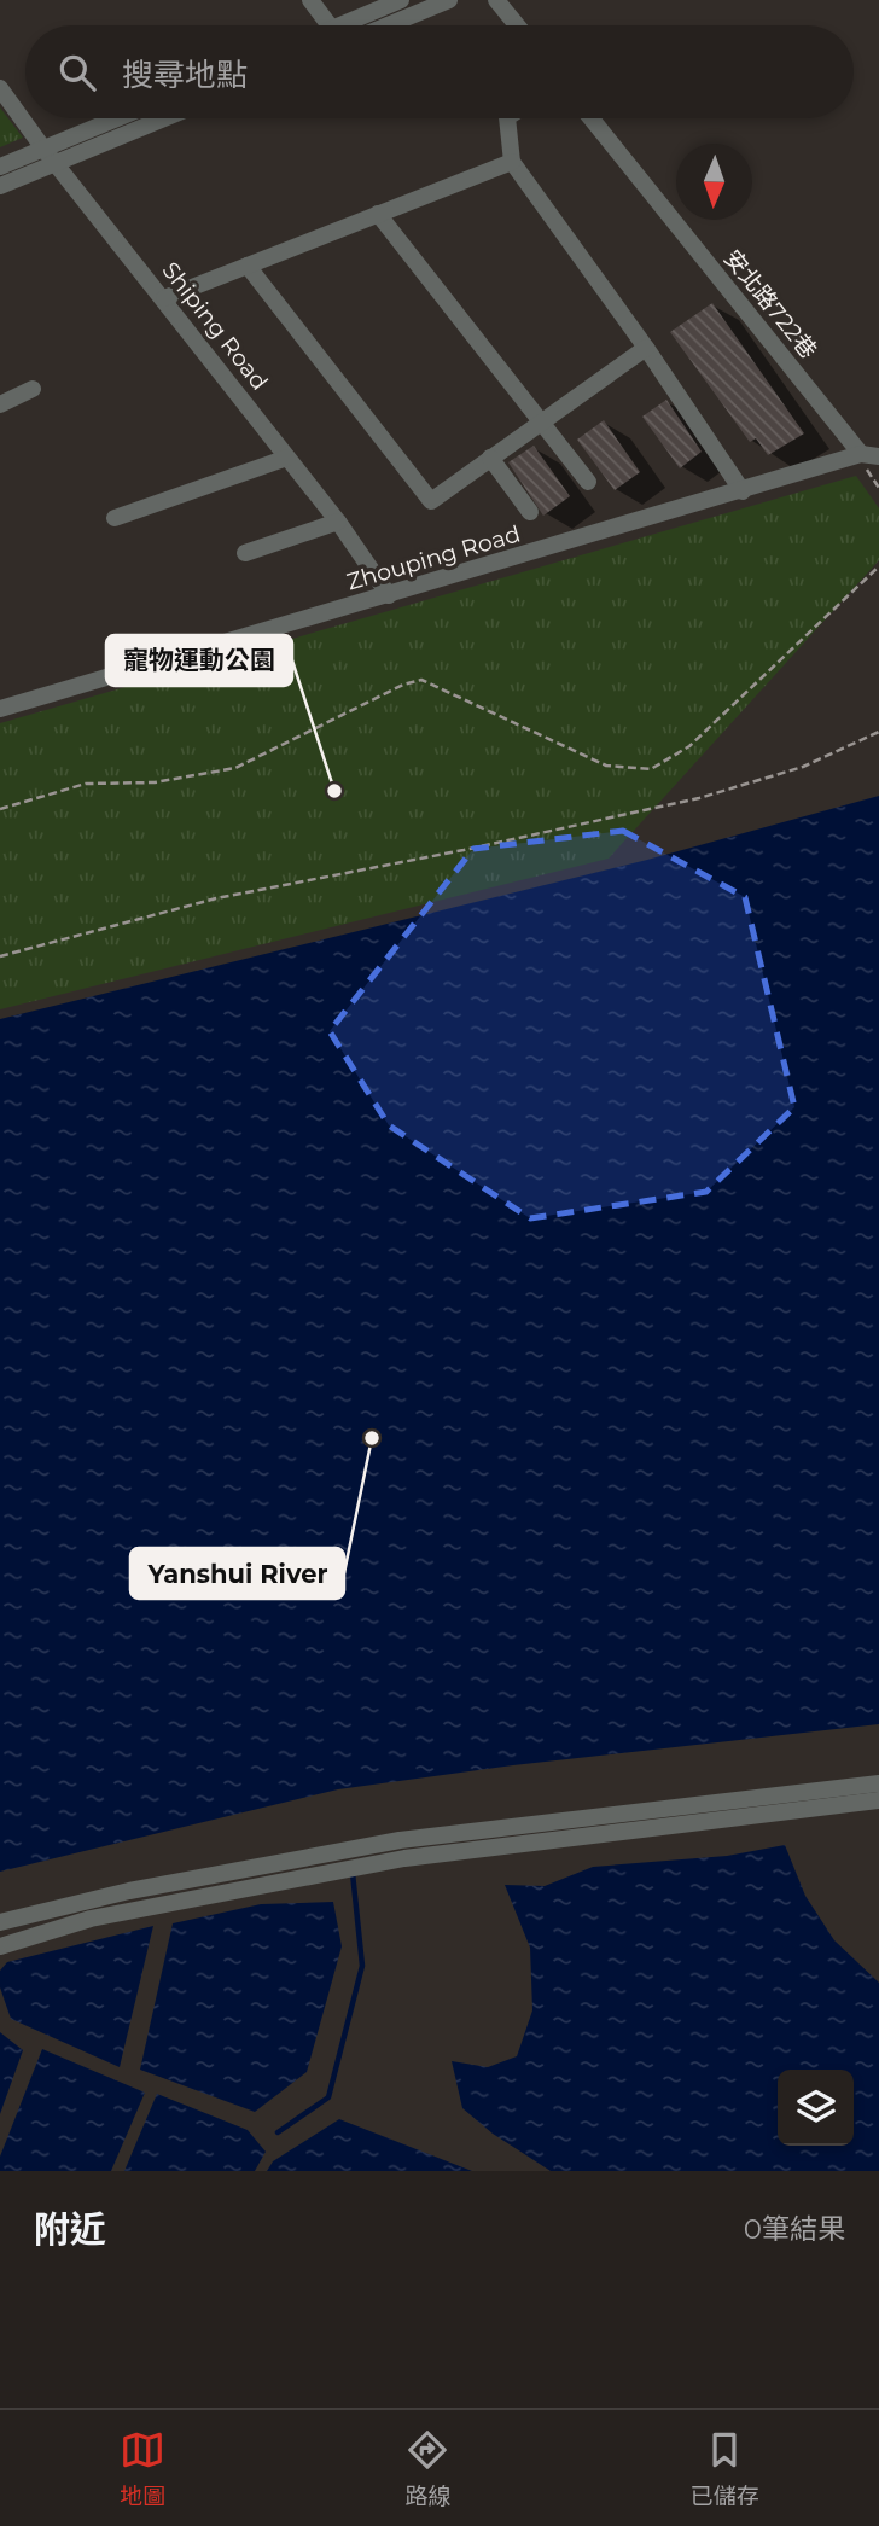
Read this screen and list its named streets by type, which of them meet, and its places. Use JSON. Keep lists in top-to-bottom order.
{
  "streets": {
    "street": ["安北路722巷", "Shiping Road", "Zhouping Road"]
  },
  "crossings": [
    ["安北路722巷", "Zhouping Road"],
    ["Shiping Road", "Zhouping Road"]
  ],
  "places": ["寵物運動公園", "Yanshui River"],
  "north": "bottom",
  "page": {
    "search": "搜尋地點",
    "heading": ["附近", "0筆結果"],
    "nav": ["地圖", "路線", "已儲存"]
  }
}
